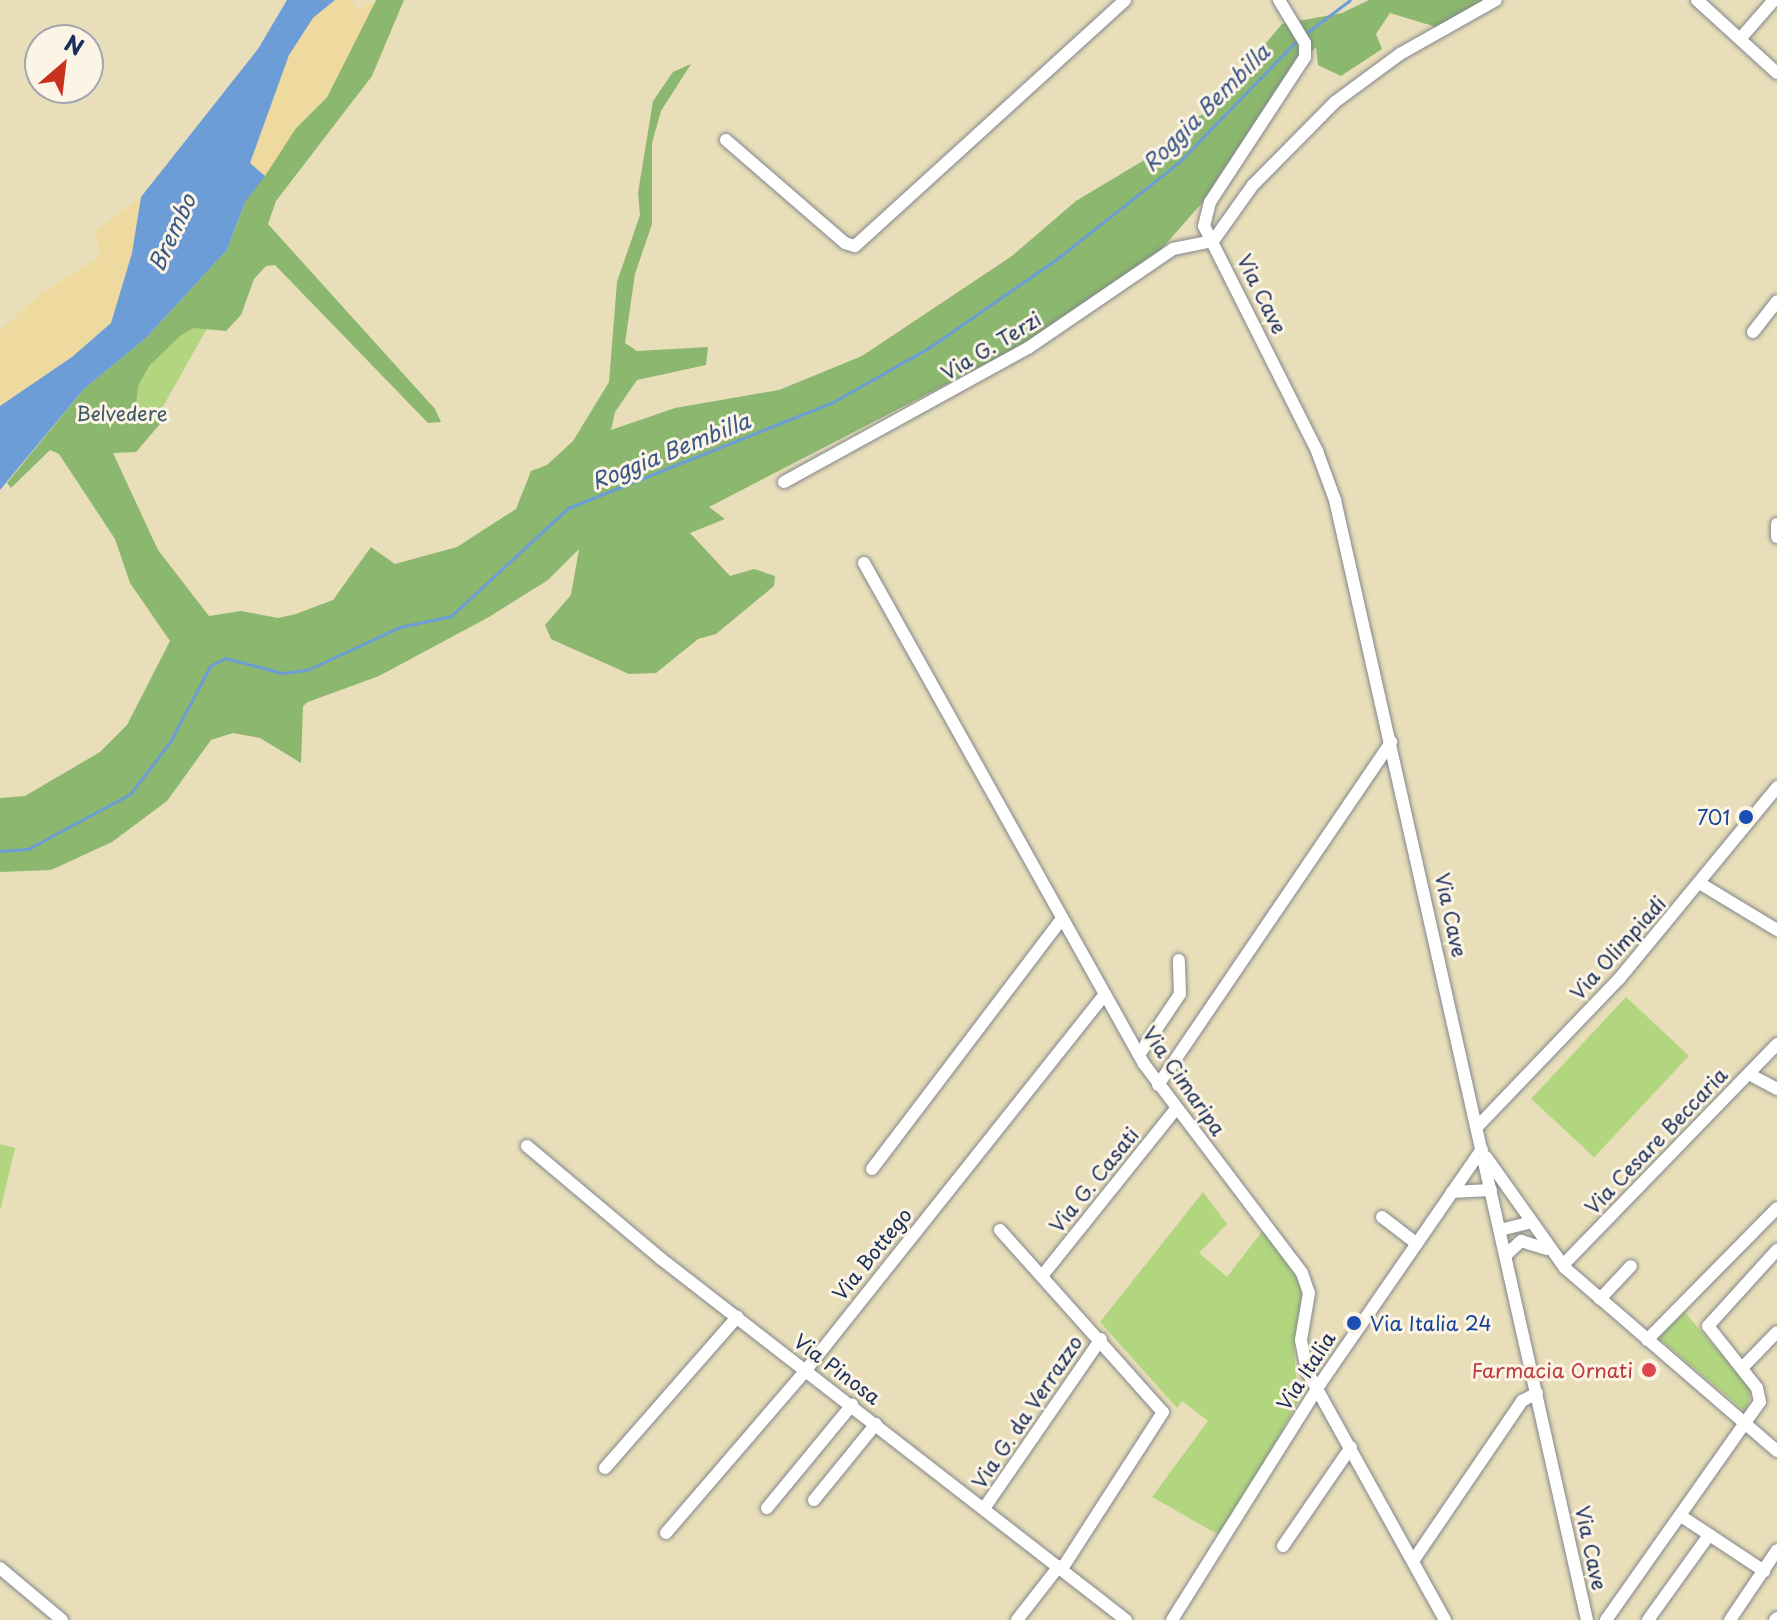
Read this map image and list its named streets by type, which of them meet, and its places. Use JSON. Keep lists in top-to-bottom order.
{
  "streets": {
    "street": [
      "Via Cave",
      "Via G. Terzi",
      "Via Olimpiadi",
      "Via Cimaripa",
      "Via Cesare Beccaria",
      "Via G. Casati",
      "Via Bottego",
      "Via Pinosa",
      "Via Italia",
      "Via G. da Verrazzo"
    ]
  },
  "crossings": [
    ["Via Cave", "Via G. Terzi"],
    ["Via Cave", "Via Olimpiadi"],
    ["Via Cave", "Via Italia"],
    ["Via Cimaripa", "Via G. Casati"],
    ["Via Cimaripa", "Via Bottego"],
    ["Via Cimaripa", "Via Italia"],
    ["Via Bottego", "Via Pinosa"],
    ["Via Pinosa", "Via G. da Verrazzo"]
  ],
  "water": ["Roggia Bembilla", "Brembo"],
  "parks": ["Belvedere"],
  "places": ["701", "Via Italia 24", "Farmacia Ornati"],
  "north": "top right"
}
